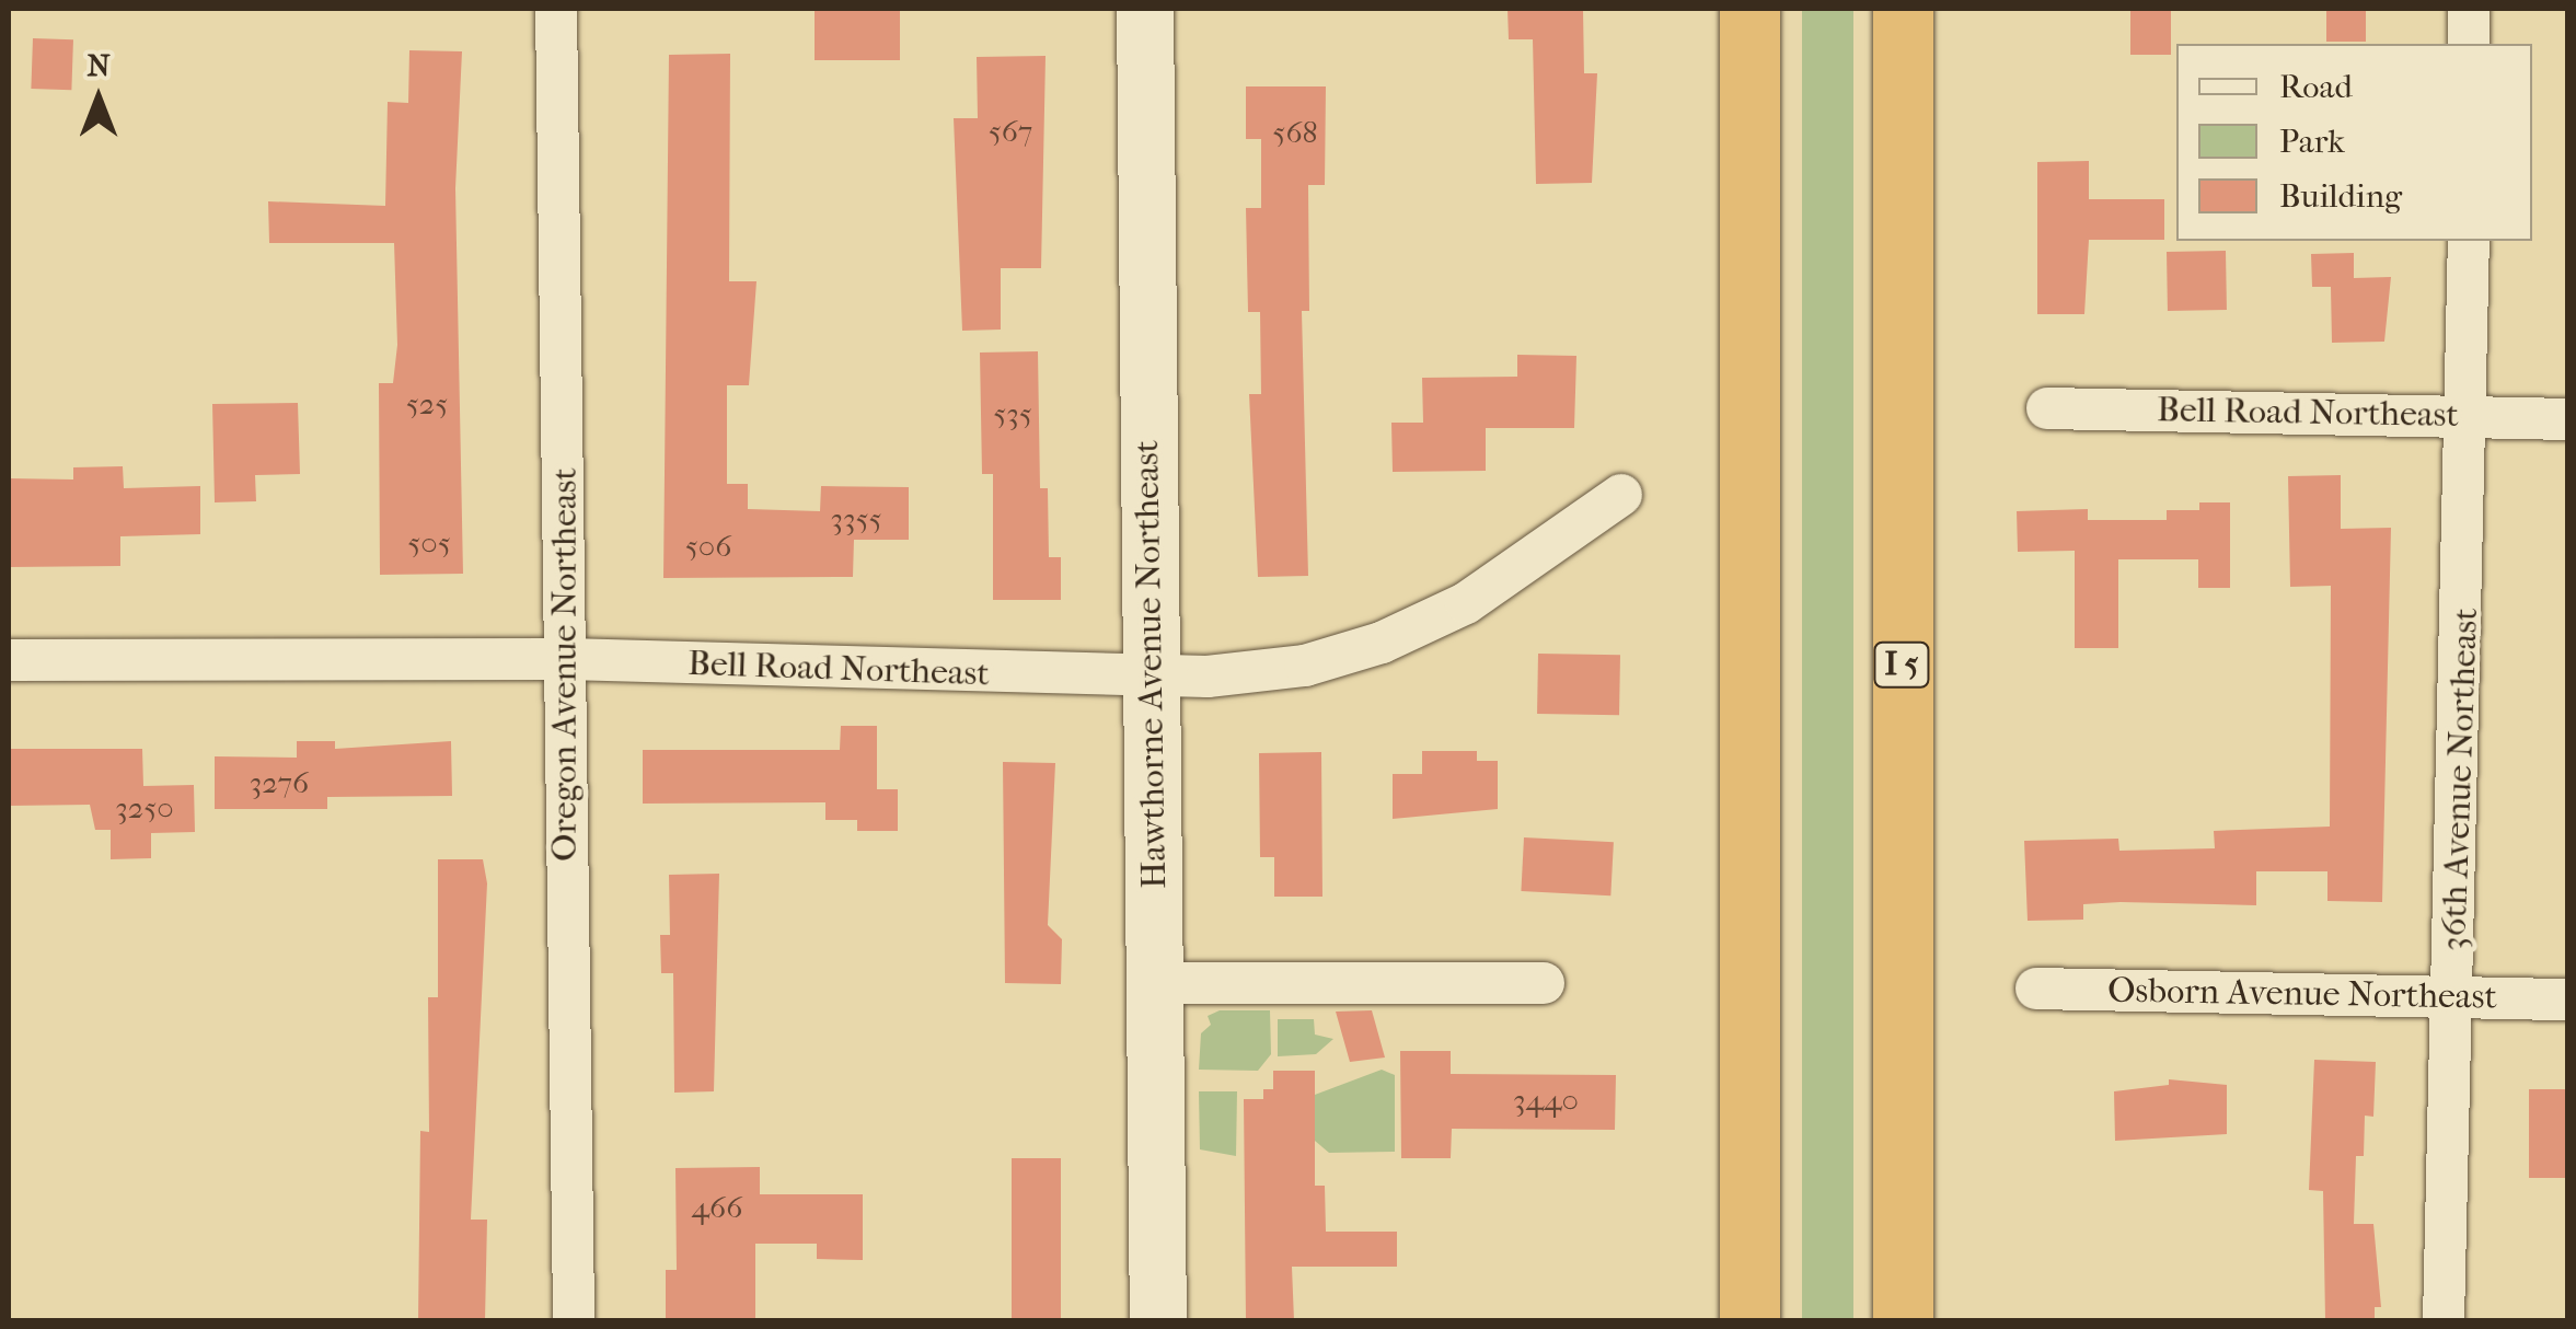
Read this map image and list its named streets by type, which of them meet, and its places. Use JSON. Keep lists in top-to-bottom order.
{
  "streets": {
    "highway": ["I 5"],
    "main road": ["Hawthorne Avenue Northeast"],
    "street": [
      "Bell Road Northeast",
      "Oregon Avenue Northeast",
      "36th Avenue Northeast",
      "Osborn Avenue Northeast"
    ]
  },
  "crossings": [
    ["Bell Road Northeast", "Oregon Avenue Northeast"],
    ["Bell Road Northeast", "Hawthorne Avenue Northeast"],
    ["Bell Road Northeast", "36th Avenue Northeast"],
    ["36th Avenue Northeast", "Osborn Avenue Northeast"]
  ],
  "house_numbers": [
    "567",
    "568",
    "525",
    "535",
    "3355",
    "505",
    "506",
    "3276",
    "3250",
    "3440",
    "466"
  ],
  "legend": ["Road", "Park", "Building"],
  "north": "top"
}
